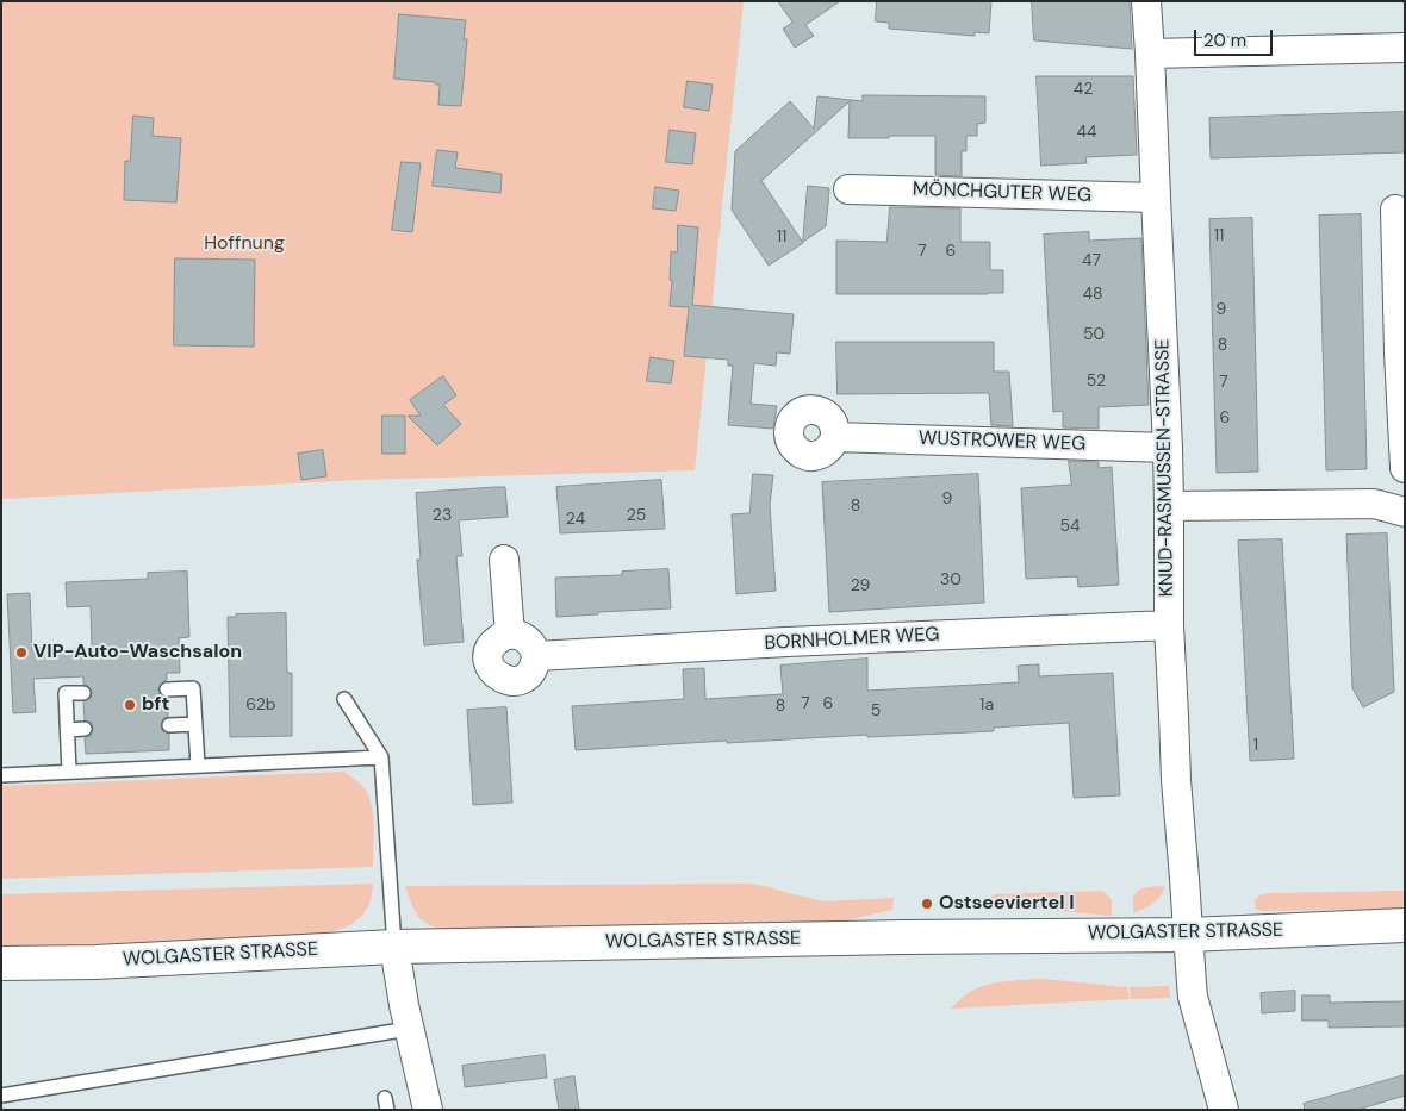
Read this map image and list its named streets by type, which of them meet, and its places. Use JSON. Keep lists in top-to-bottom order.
{
  "streets": {
    "main road": ["WOLGASTER STRASSE"],
    "street": [
      "MÖNCHGUTER WEG",
      "WUSTROWER WEG",
      "KNUD-RASMUSSEN-STRASSE",
      "BORNHOLMER WEG"
    ]
  },
  "crossings": [
    ["MÖNCHGUTER WEG", "KNUD-RASMUSSEN-STRASSE"],
    ["WUSTROWER WEG", "KNUD-RASMUSSEN-STRASSE"],
    ["KNUD-RASMUSSEN-STRASSE", "BORNHOLMER WEG"],
    ["KNUD-RASMUSSEN-STRASSE", "WOLGASTER STRASSE"]
  ],
  "parks": ["Hoffnung"],
  "places": ["VIP-Auto-Waschsalon", "bft", "Ostseeviertel I"],
  "house_numbers": [
    "42",
    "44",
    "11",
    "11",
    "7",
    "6",
    "47",
    "48",
    "9",
    "50",
    "8",
    "52",
    "7",
    "6",
    "9",
    "8",
    "23",
    "25",
    "24",
    "54",
    "30",
    "29",
    "7",
    "6",
    "62b",
    "1a",
    "8",
    "5",
    "1"
  ],
  "scale_bar": "20 m"
}
